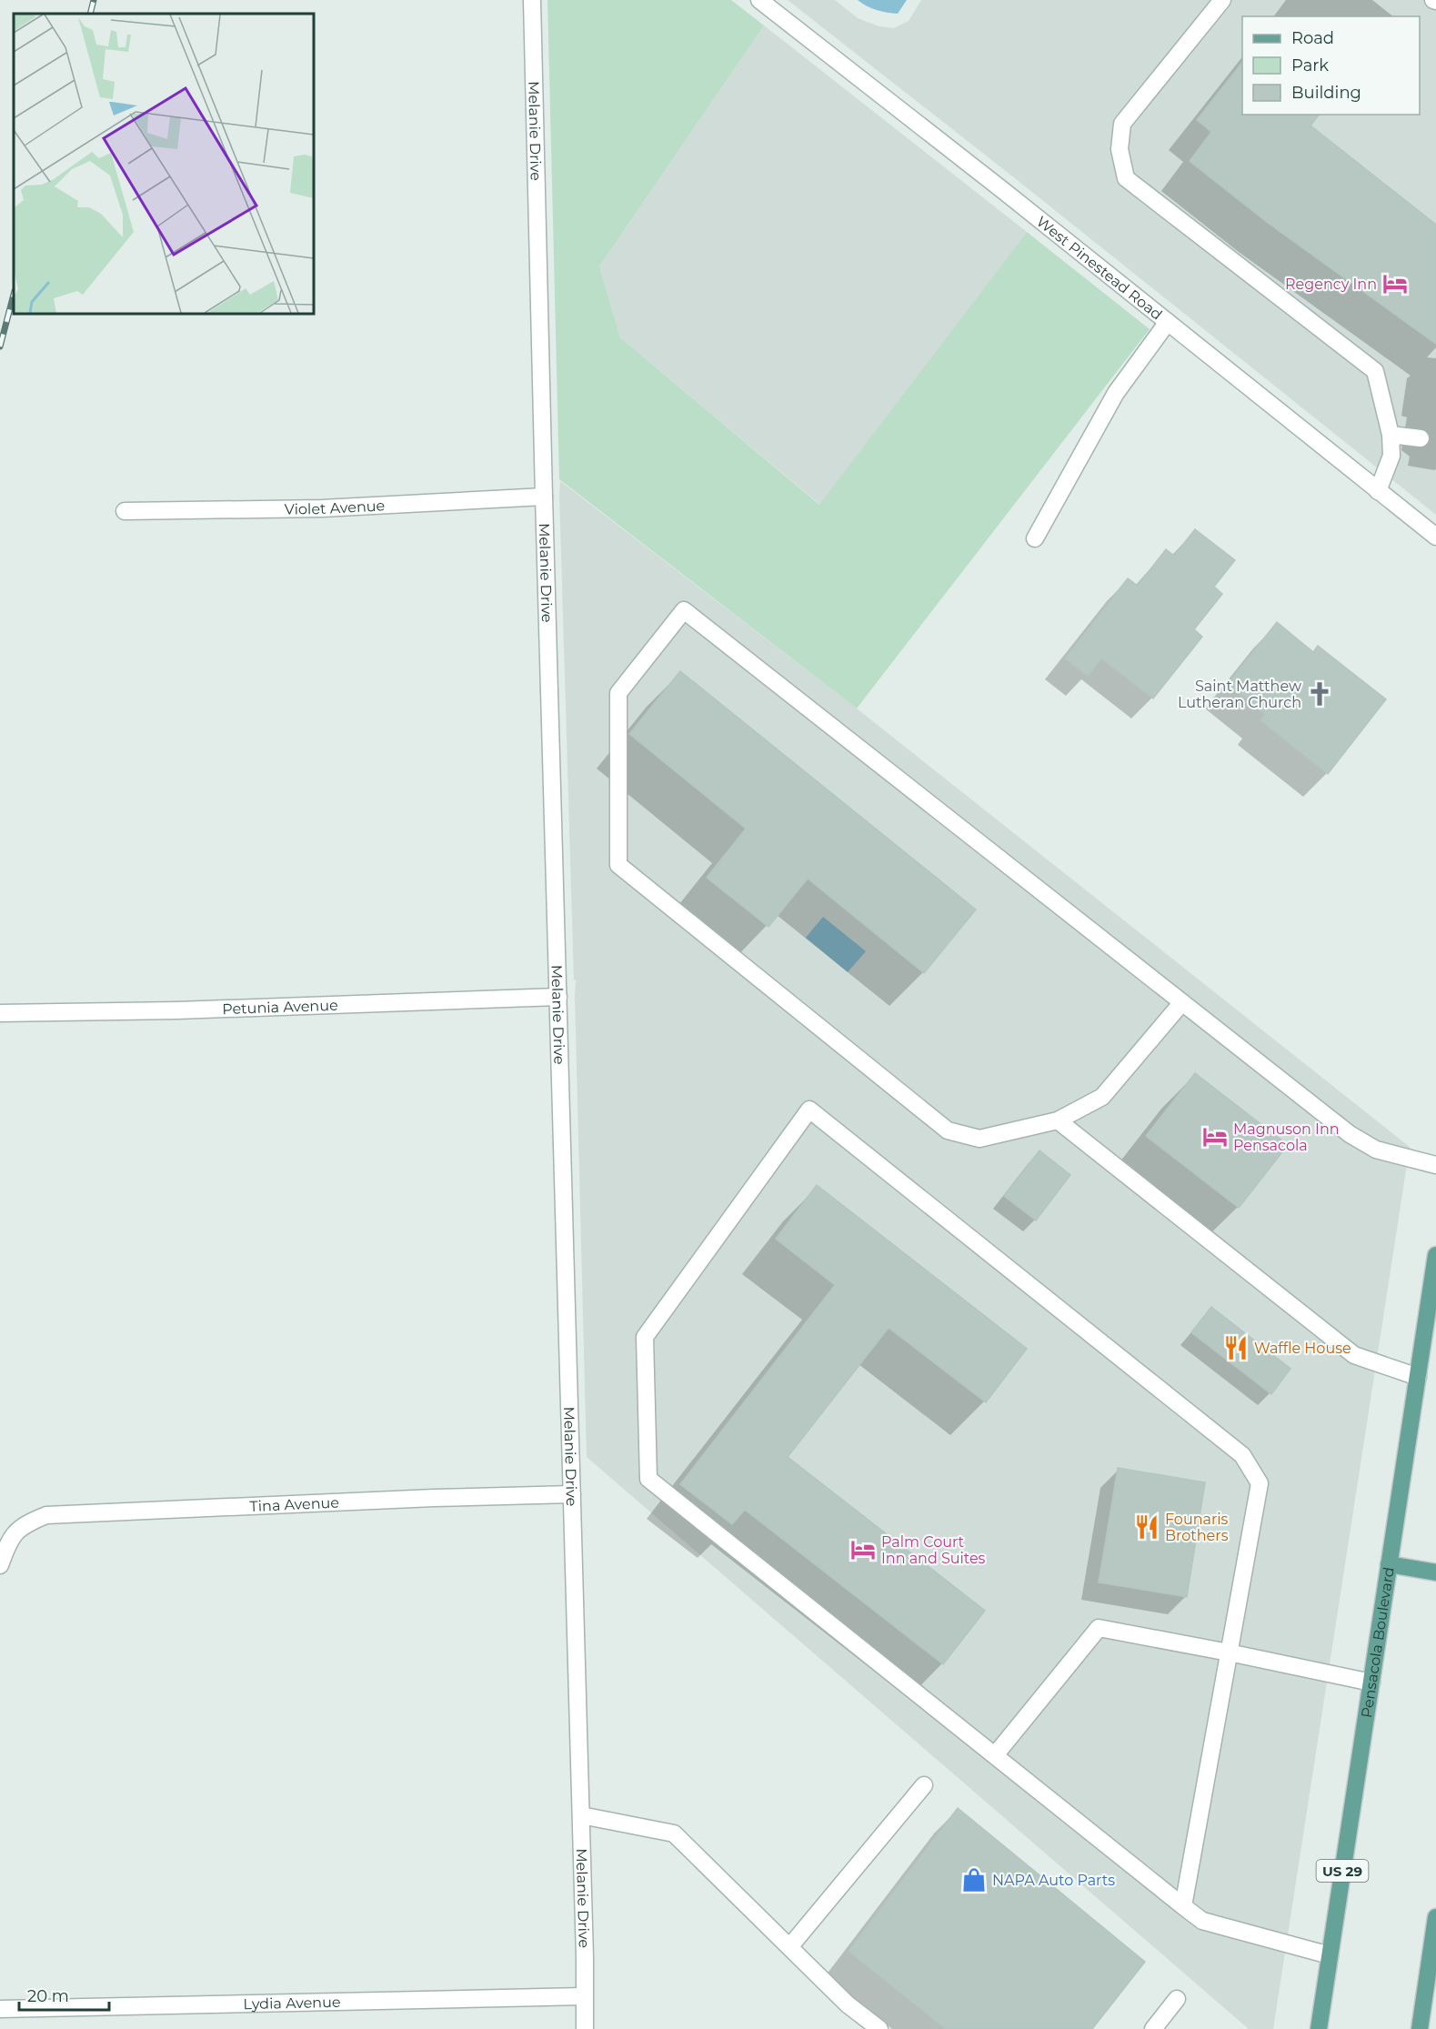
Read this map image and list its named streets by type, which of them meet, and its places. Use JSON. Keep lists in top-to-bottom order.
{
  "streets": {
    "main road": ["Pensacola Boulevard", "US 29"],
    "street": [
      "Melanie Drive",
      "West Pinestead Road",
      "Violet Avenue",
      "Petunia Avenue",
      "Tina Avenue",
      "Lydia Avenue"
    ]
  },
  "crossings": [
    ["Melanie Drive", "Violet Avenue"],
    ["Melanie Drive", "Petunia Avenue"],
    ["Melanie Drive", "Tina Avenue"],
    ["Melanie Drive", "Lydia Avenue"]
  ],
  "places": {
    "hotel": ["Regency Inn", "Magnuson Inn Pensacola", "Palm Court Inn and Suites"],
    "church": ["Saint Matthew Lutheran Church"],
    "restaurant": ["Waffle House", "Founaris Brothers"],
    "shop": ["NAPA Auto Parts"]
  },
  "legend": ["Road", "Park", "Building"],
  "scale_bar": "20 m"
}
